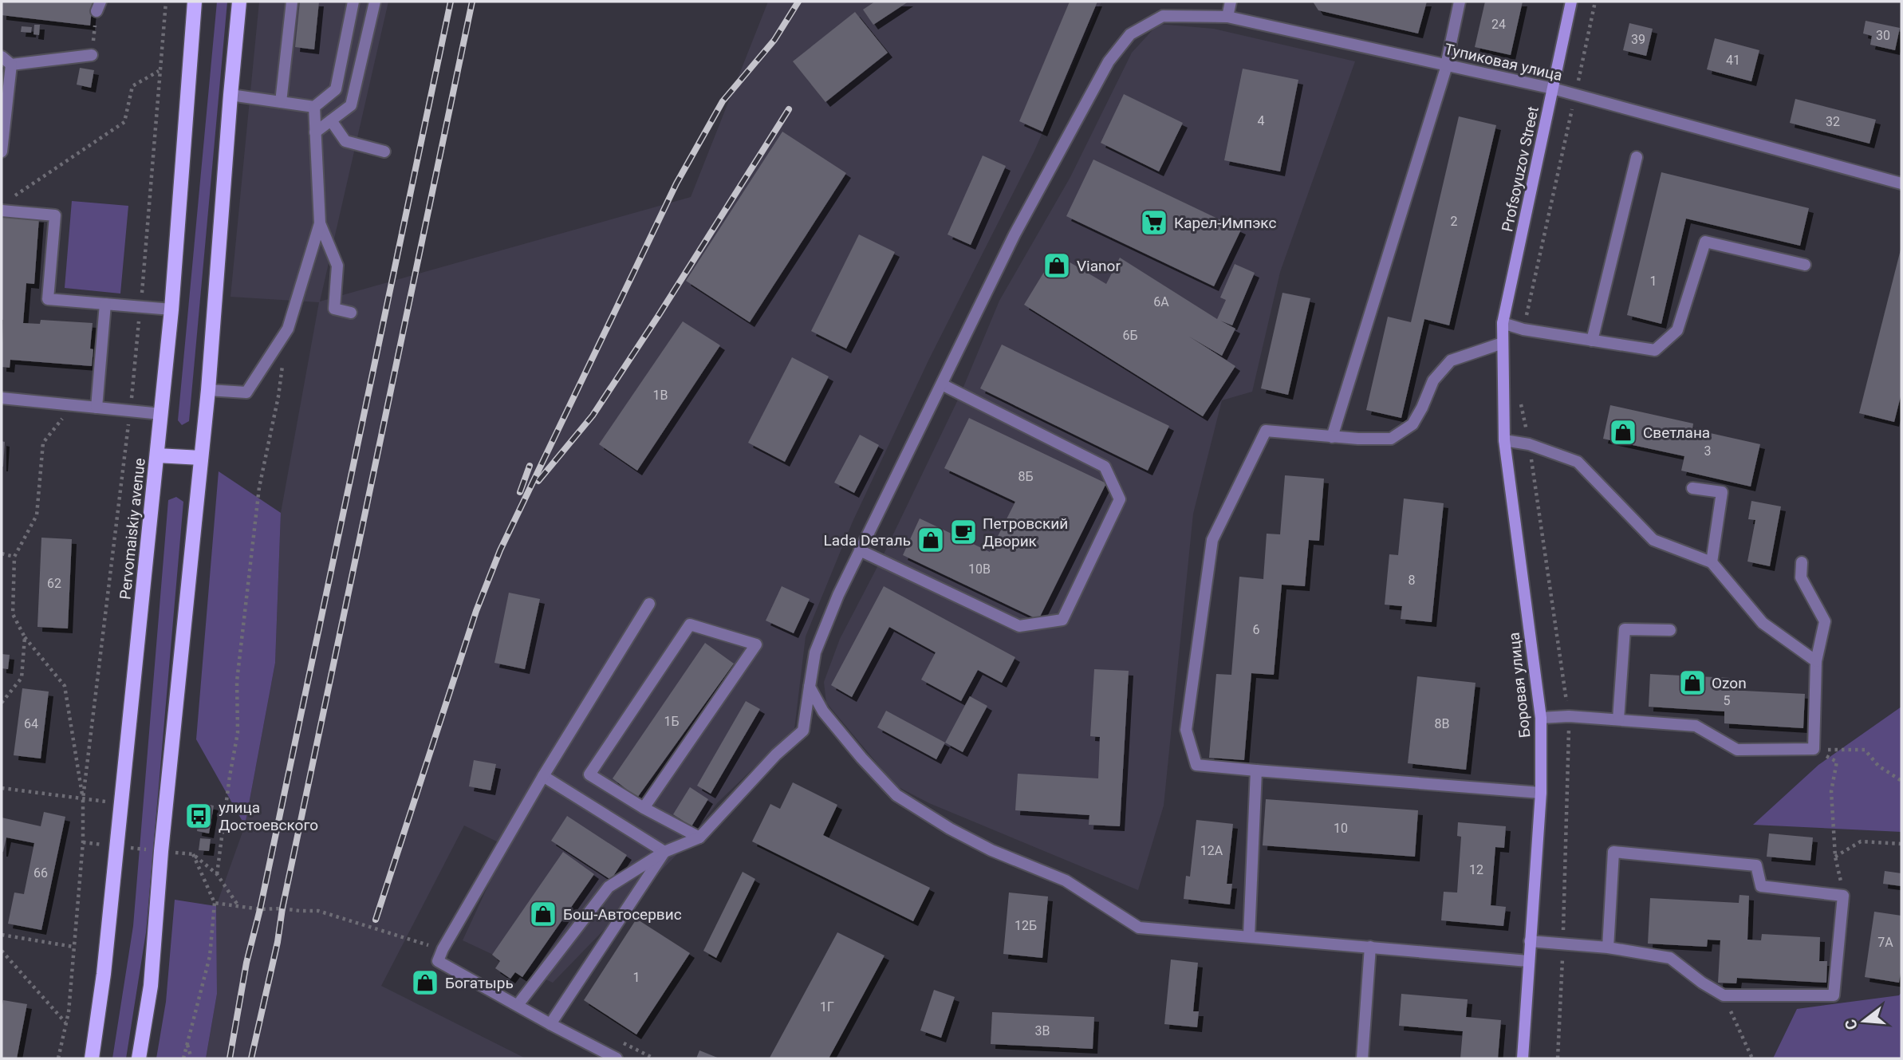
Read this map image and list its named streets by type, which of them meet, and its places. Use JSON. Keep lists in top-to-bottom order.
{
  "streets": {
    "main road": ["Profsoyuzov Street", "Pervomaiskiy avenue", "Боровая улица"],
    "street": ["Тупиковая улица"]
  },
  "crossings": [
    ["Тупиковая улица", "Profsoyuzov Street"],
    ["Profsoyuzov Street", "Боровая улица"]
  ],
  "places": {
    "supermarket": ["Карел-Импэкс"],
    "shop": [
      "Vianor",
      "Светлана",
      "Lada Dеталь",
      "Ozon",
      "Бош-Автосервис",
      "Богатырь"
    ],
    "cafe": ["Петровский Дворик"],
    "bus stop": ["улица Достоевского"]
  },
  "house_numbers": [
    "24",
    "30",
    "39",
    "41",
    "4",
    "32",
    "2",
    "1",
    "6А",
    "6Б",
    "1В",
    "3",
    "8Б",
    "10В",
    "8",
    "62",
    "6",
    "5",
    "1Б",
    "64",
    "8В",
    "10",
    "12А",
    "12",
    "66",
    "12Б",
    "7А",
    "1",
    "1Г",
    "3В"
  ],
  "north": "left"
}
